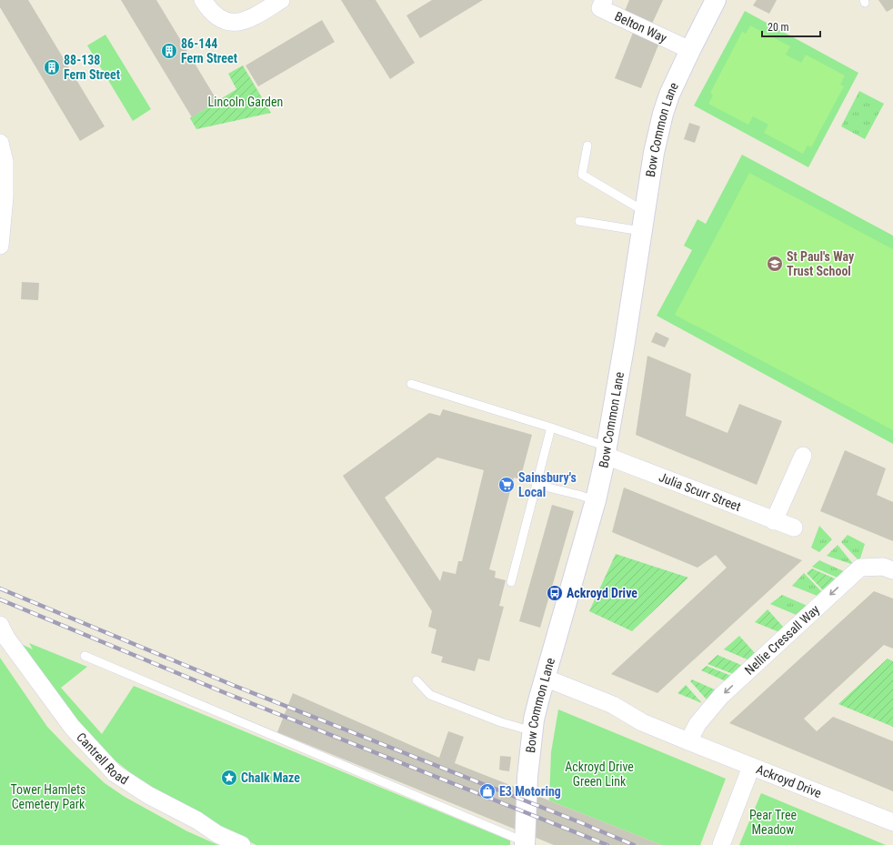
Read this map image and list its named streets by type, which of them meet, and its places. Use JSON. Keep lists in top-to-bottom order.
{
  "streets": {
    "street": [
      "Belton Way",
      "Bow Common Lane",
      "Julia Scurr Street",
      "Nellie Cressall Way",
      "Cantrell Road",
      "Ackroyd Drive"
    ]
  },
  "crossings": [
    ["Belton Way", "Bow Common Lane"],
    ["Bow Common Lane", "Julia Scurr Street"],
    ["Bow Common Lane", "Ackroyd Drive"],
    ["Nellie Cressall Way", "Ackroyd Drive"]
  ],
  "one_way": ["Nellie Cressall Way"],
  "parks": [
    "Lincoln Garden",
    "Ackroyd Drive Green Link",
    "Tower Hamlets Cemetery Park",
    "Pear Tree Meadow"
  ],
  "places": {
    "building": ["86-144 Fern Street", "88-138 Fern Street"],
    "school or university": ["St Paul's Way Trust School"],
    "supermarket": ["Sainsbury's Local"],
    "bus stop": ["Ackroyd Drive"],
    "place": ["Chalk Maze"],
    "shop": ["E3 Motoring"]
  },
  "scale_bar": "20 m"
}
